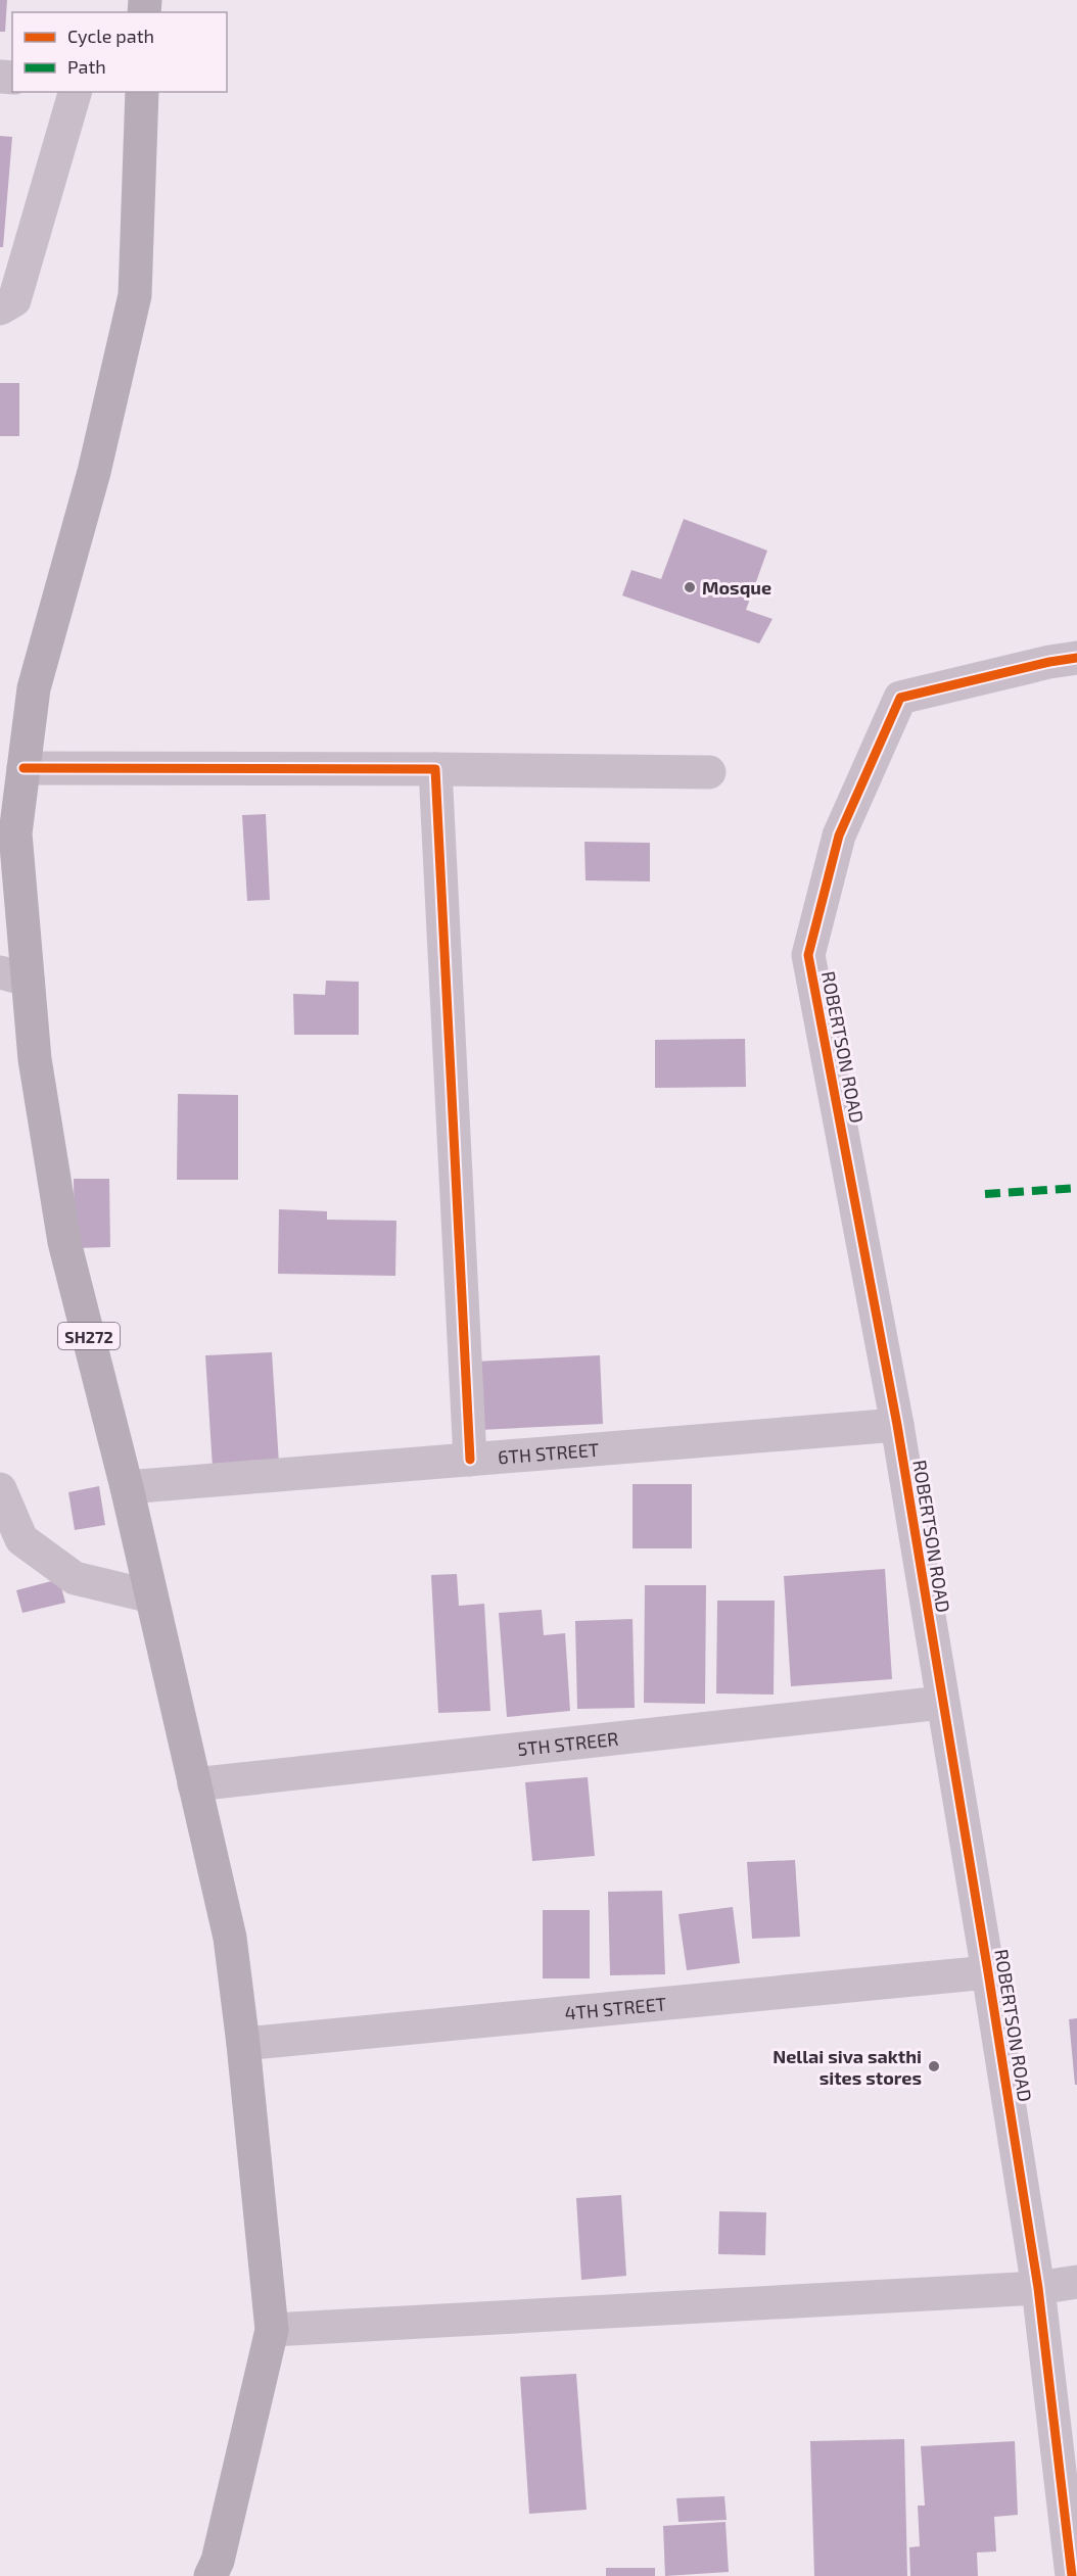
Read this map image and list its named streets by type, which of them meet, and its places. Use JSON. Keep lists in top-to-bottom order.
{
  "streets": {
    "main road": ["SH272"],
    "street": [
      "ROBERTSON ROAD",
      "6TH STREET",
      "5TH STREER",
      "4TH STREET"
    ]
  },
  "crossings": [
    ["ROBERTSON ROAD", "6TH STREET"],
    ["ROBERTSON ROAD", "5TH STREER"],
    ["ROBERTSON ROAD", "4TH STREET"],
    ["SH272", "6TH STREET"],
    ["SH272", "5TH STREER"],
    ["SH272", "4TH STREET"]
  ],
  "places": ["Mosque", "Nellai siva sakthi sites stores"],
  "legend": ["Cycle path", "Path"]
}
